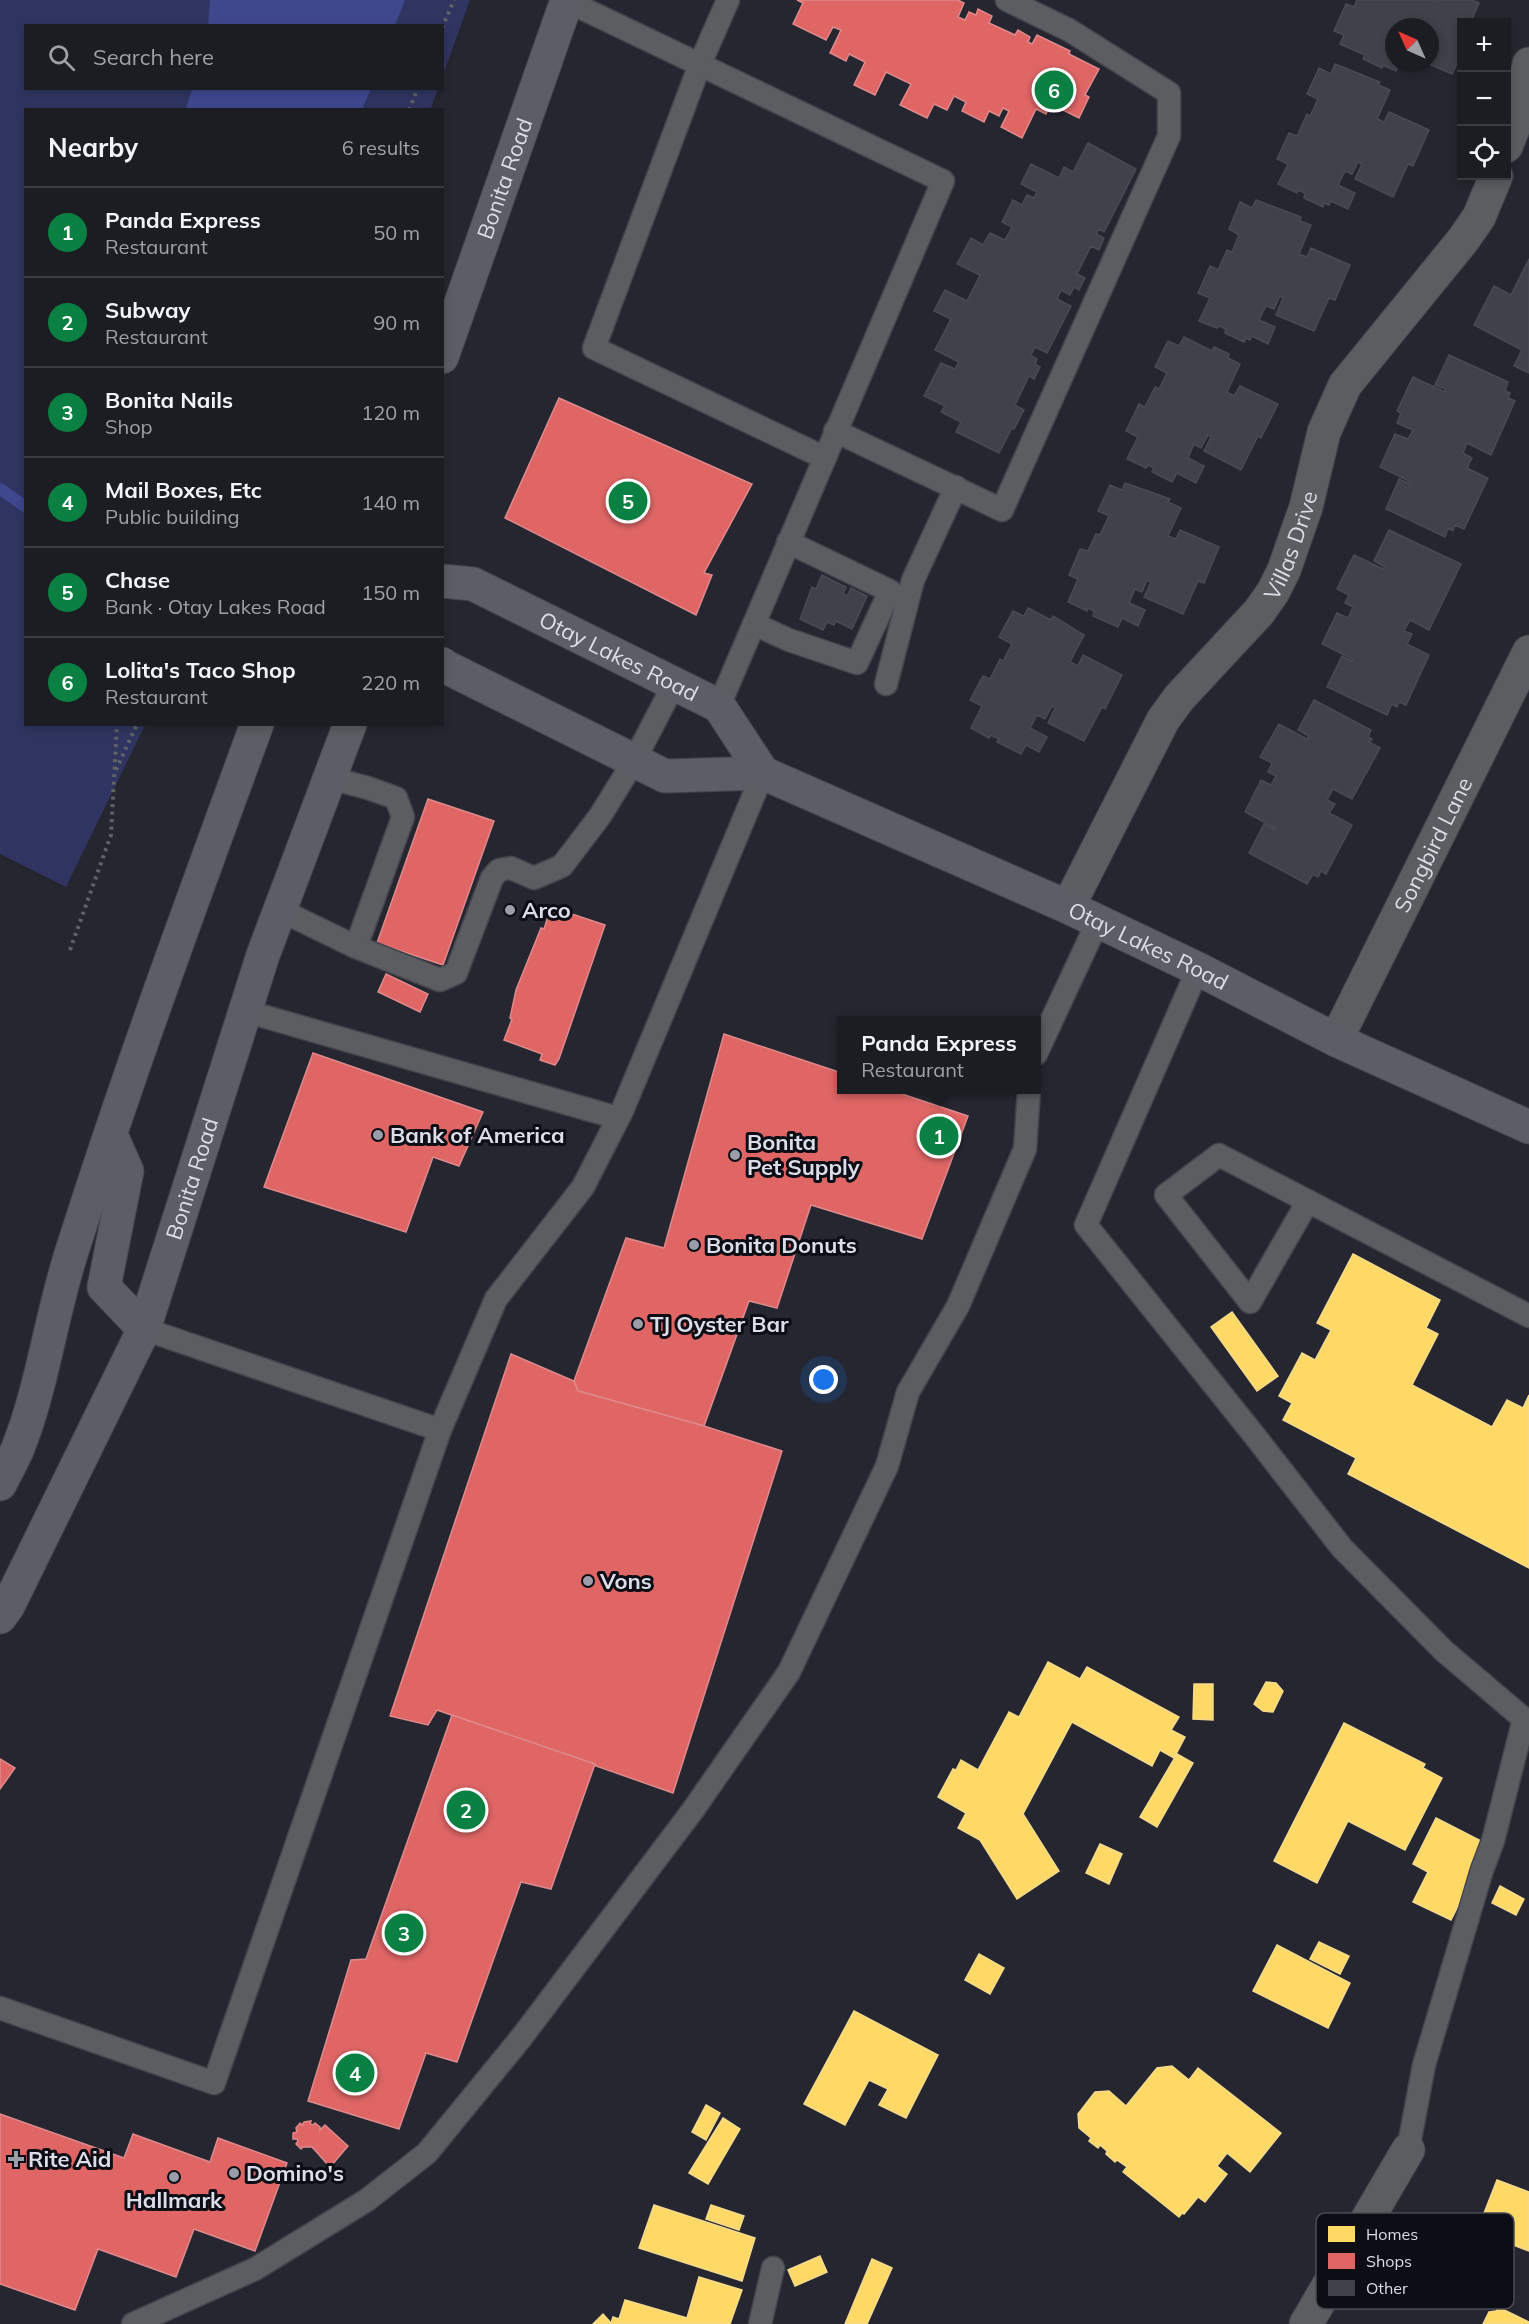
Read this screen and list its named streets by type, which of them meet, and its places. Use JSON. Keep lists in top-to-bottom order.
{
  "streets": {
    "main road": ["Bonita Road", "Otay Lakes Road"],
    "street": ["Villas Drive", "Songbird Lane"]
  },
  "crossings": [
    ["Villas Drive", "Otay Lakes Road"],
    ["Otay Lakes Road", "Songbird Lane"]
  ],
  "places": {
    "other": [
      "Arco",
      "Bank of America",
      "Bonita Pet Supply",
      "Bonita Donuts",
      "TJ Oyster Bar",
      "Vons",
      "Domino's",
      "Hallmark"
    ],
    "health": ["Rite Aid"]
  },
  "legend": ["Homes", "Shops", "Other"],
  "north": "top left",
  "page": {
    "map_buttons": ["+", "−"],
    "search": "Search here",
    "pins": [
      "6",
      "5",
      "1",
      "2",
      "3",
      "4"
    ],
    "heading": ["Nearby", "6 results"],
    "list": [
      {
        "mark": "1",
        "name": "Panda Express",
        "note": "Restaurant",
        "value": "50 m"
      },
      {
        "mark": "2",
        "name": "Subway",
        "note": "Restaurant",
        "value": "90 m"
      },
      {
        "mark": "3",
        "name": "Bonita Nails",
        "note": "Shop",
        "value": "120 m"
      },
      {
        "mark": "4",
        "name": "Mail Boxes, Etc",
        "note": "Public building",
        "value": "140 m"
      },
      {
        "mark": "5",
        "name": "Chase",
        "note": "Bank · Otay Lakes Road",
        "value": "150 m"
      },
      {
        "mark": "6",
        "name": "Lolita's Taco Shop",
        "note": "Restaurant",
        "value": "220 m"
      }
    ],
    "popup": ["Panda Express", "Restaurant"]
  }
}
